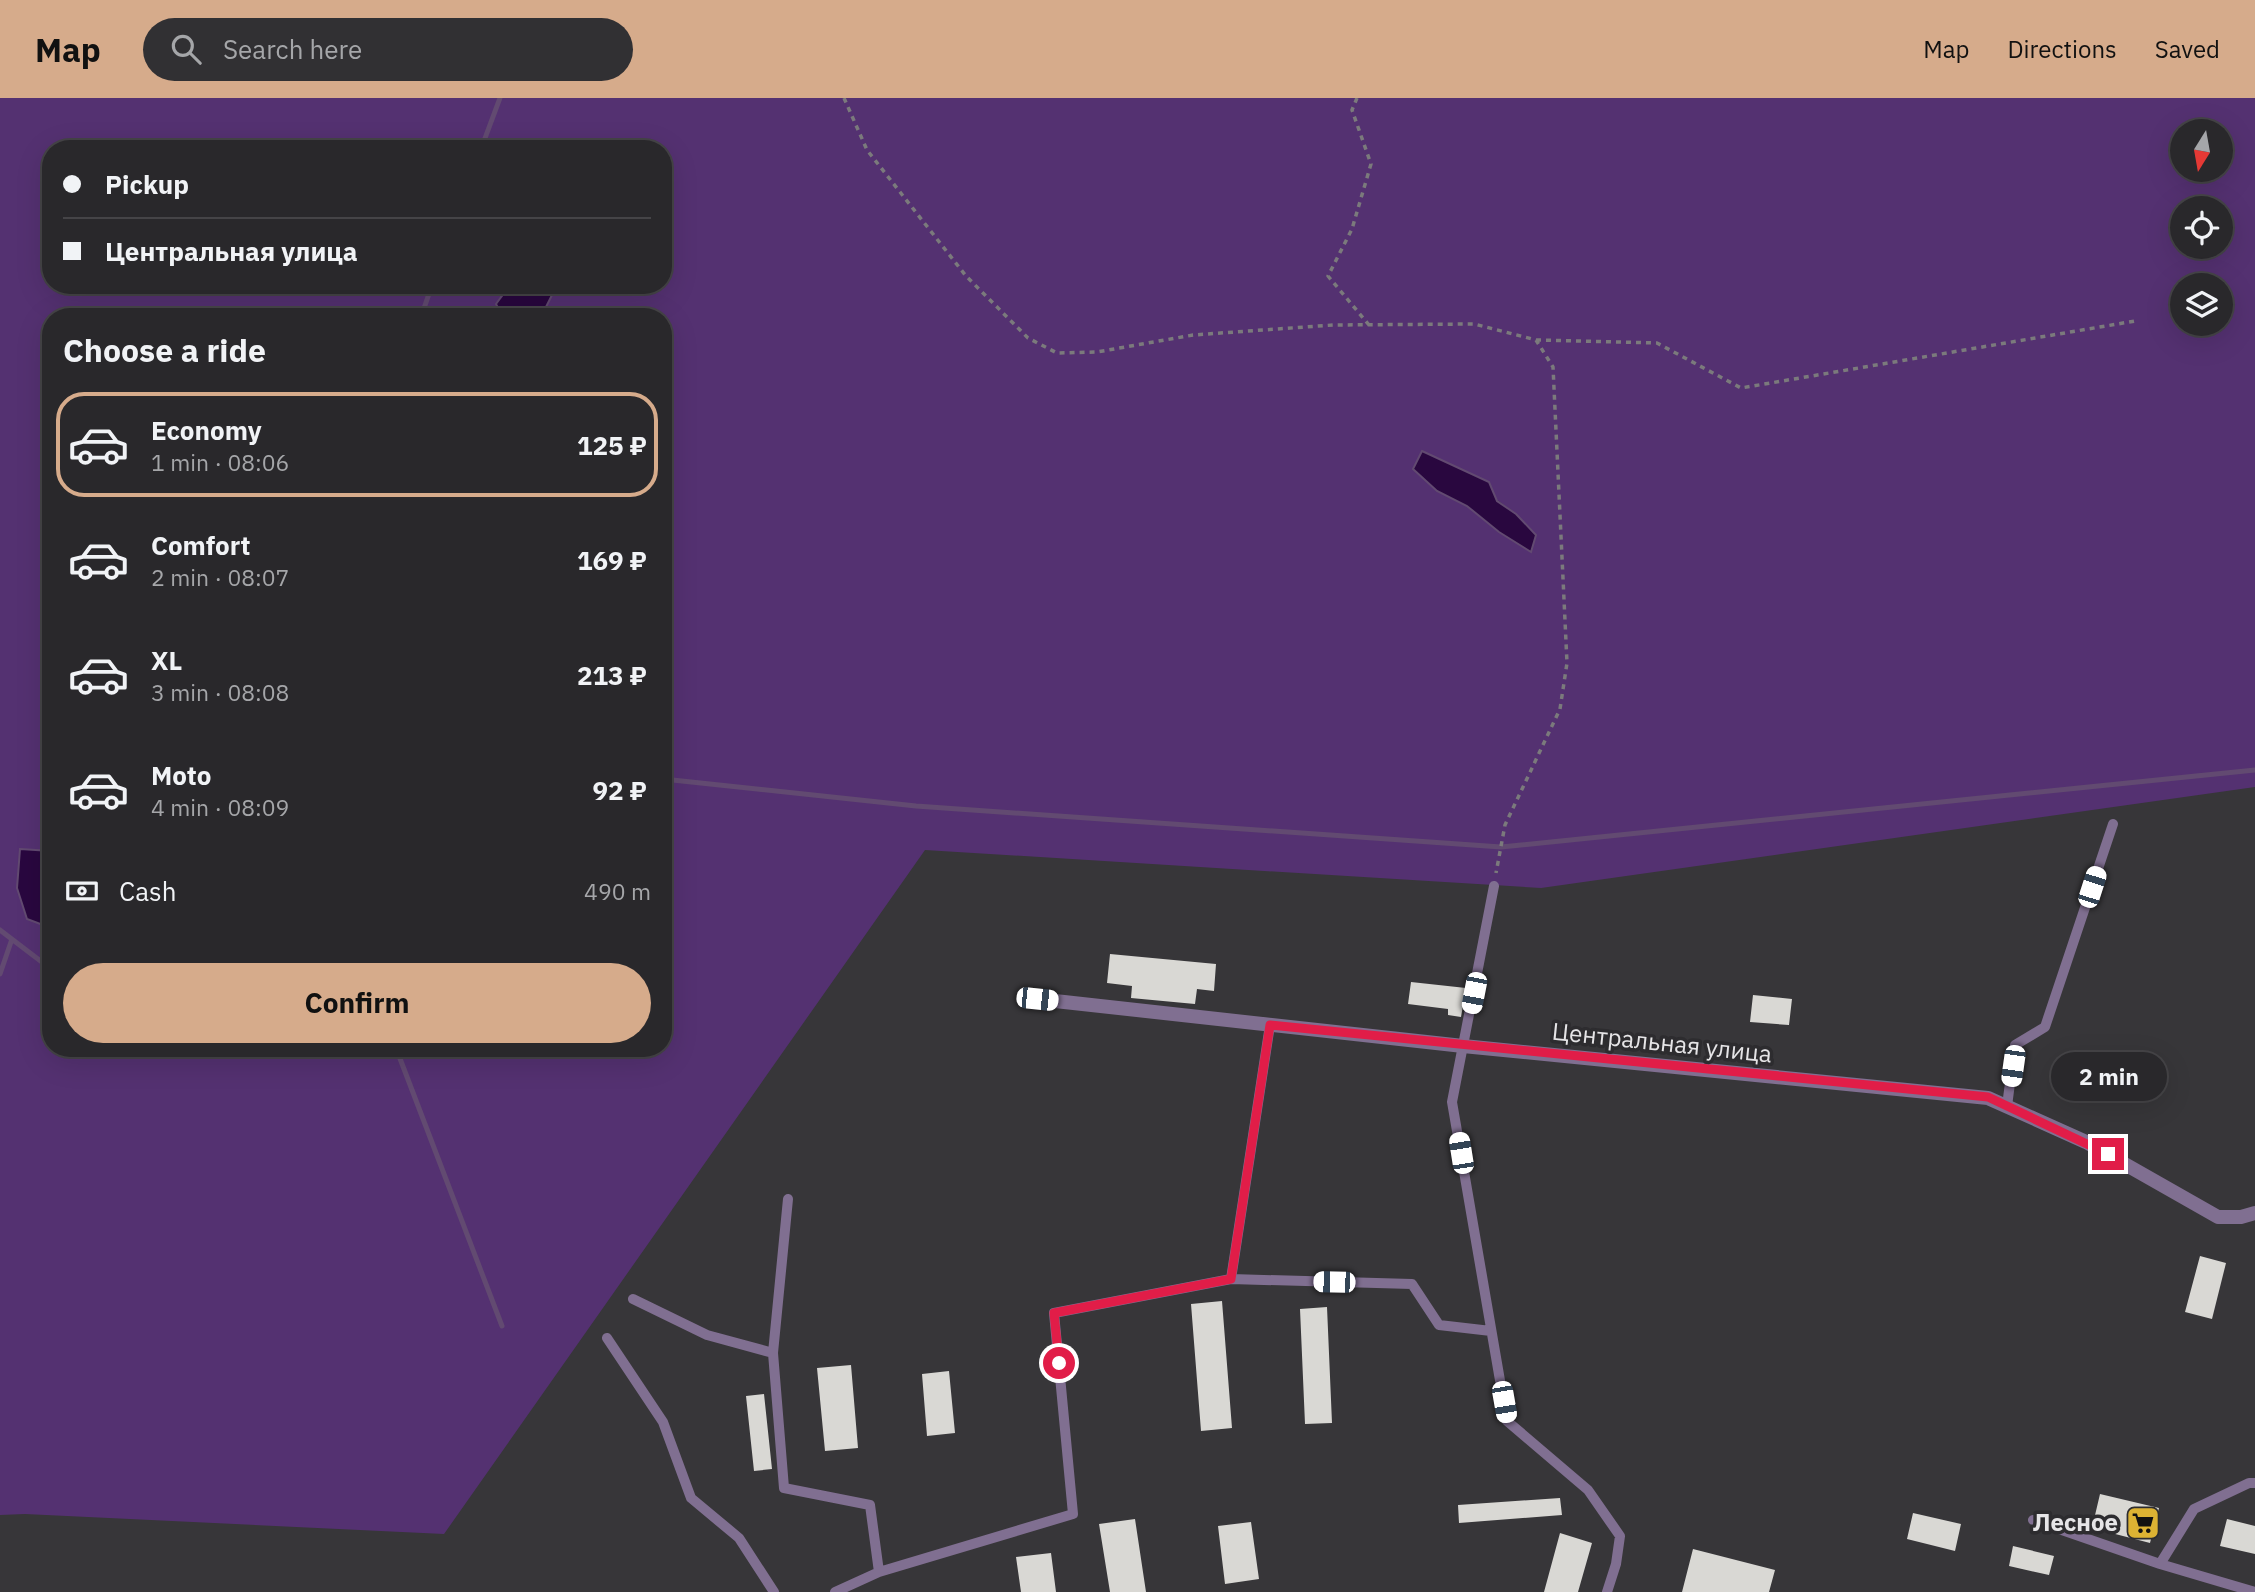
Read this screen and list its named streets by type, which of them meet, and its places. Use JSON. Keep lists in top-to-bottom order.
{
  "streets": {
    "street": ["Центральная улица"]
  },
  "places": {
    "supermarket": ["Лесное"]
  },
  "north": "bottom",
  "page": {
    "header": "Map",
    "search": "Search here",
    "nav": ["Map", "Directions", "Saved"],
    "banner": ["Pickup", "Центральная улица"],
    "heading": "Choose a ride",
    "list": [
      {
        "name": "Economy",
        "note": "1 min · 08:06",
        "value": "125 ₽"
      },
      {
        "name": "Comfort",
        "note": "2 min · 08:07",
        "value": "169 ₽"
      },
      {
        "name": "XL",
        "note": "3 min · 08:08",
        "value": "213 ₽"
      },
      {
        "name": "Moto",
        "note": "4 min · 08:09",
        "value": "92 ₽"
      }
    ],
    "pay": ["Cash", "490 m"],
    "buttons": "Confirm",
    "bubble": "2 min"
  }
}
